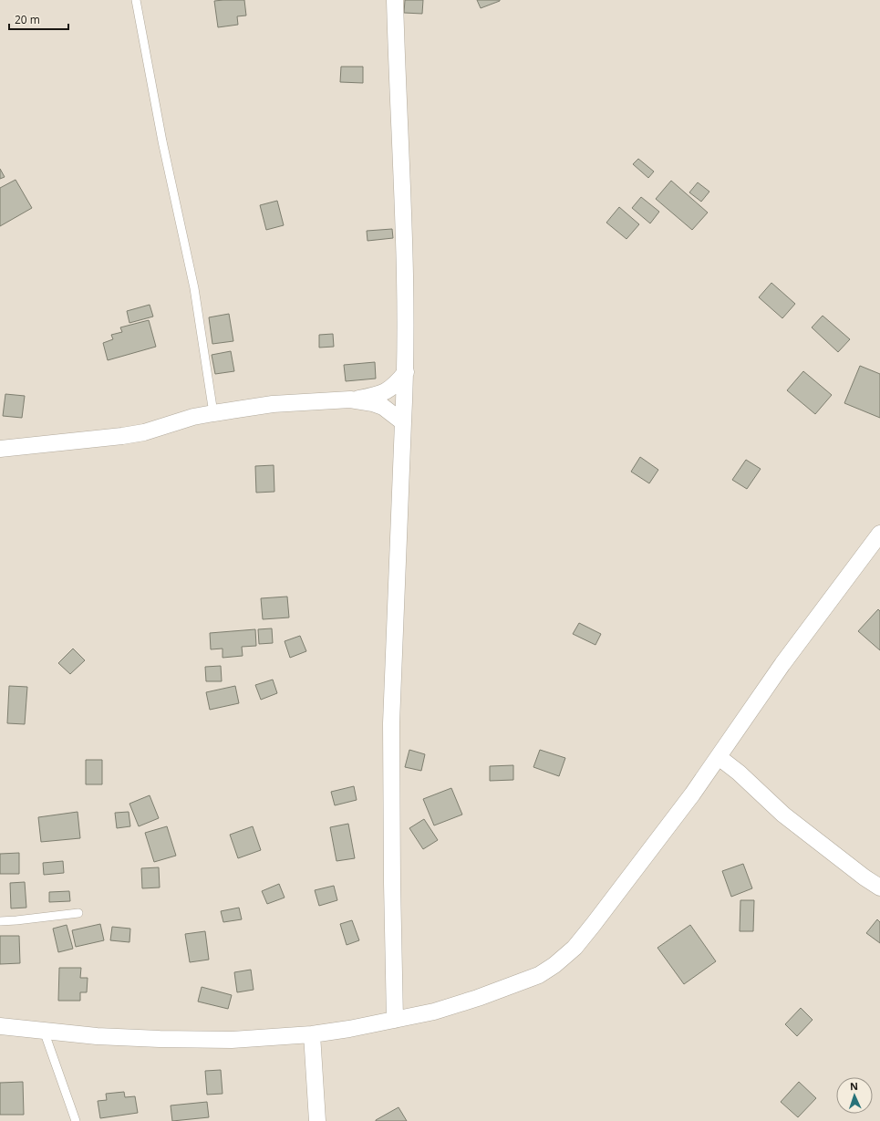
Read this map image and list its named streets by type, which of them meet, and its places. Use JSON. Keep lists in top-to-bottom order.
{
  "scale_bar": "20 m",
  "north": "top"
}
